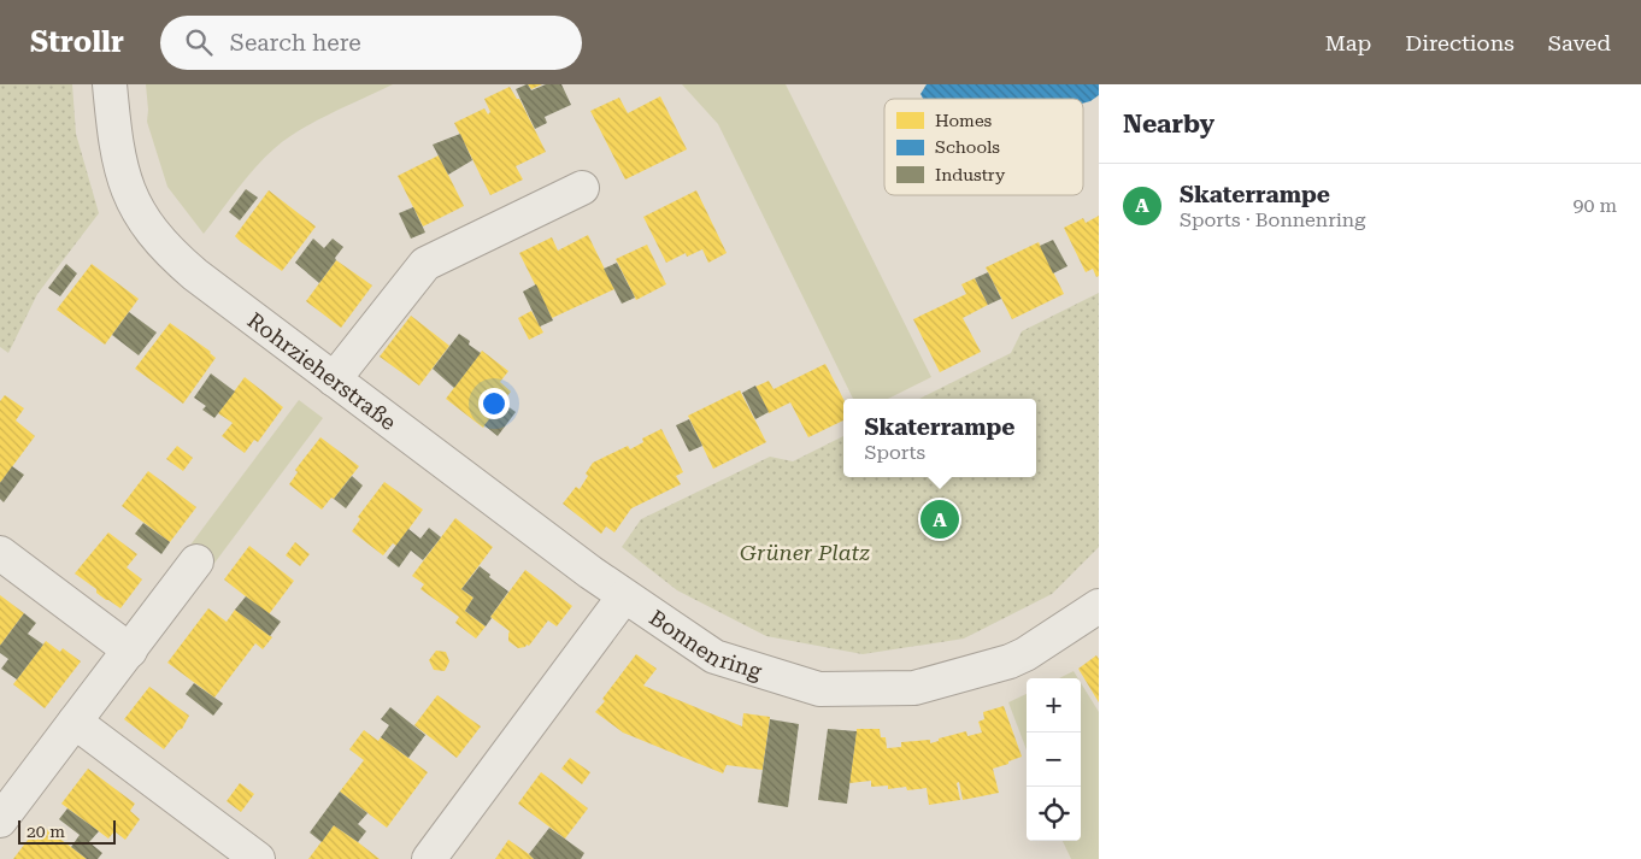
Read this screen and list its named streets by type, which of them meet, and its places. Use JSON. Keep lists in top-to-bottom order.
{
  "streets": {
    "street": ["Rohrzieherstraße", "Bonnenring"]
  },
  "crossings": [
    ["Rohrzieherstraße", "Bonnenring"]
  ],
  "parks": ["Grüner Platz"],
  "legend": ["Homes", "Schools", "Industry"],
  "scale_bar": "20 m",
  "page": {
    "header": "Strollr",
    "search": "Search here",
    "nav": ["Map", "Directions", "Saved"],
    "heading": "Nearby",
    "list": [
      {
        "mark": "A",
        "name": "Skaterrampe",
        "note": "Sports · Bonnenring",
        "value": "90 m"
      }
    ],
    "popup": ["Skaterrampe", "Sports"],
    "pins": "A",
    "map_buttons": ["+", "−"],
    "scale": "20 m"
  }
}
